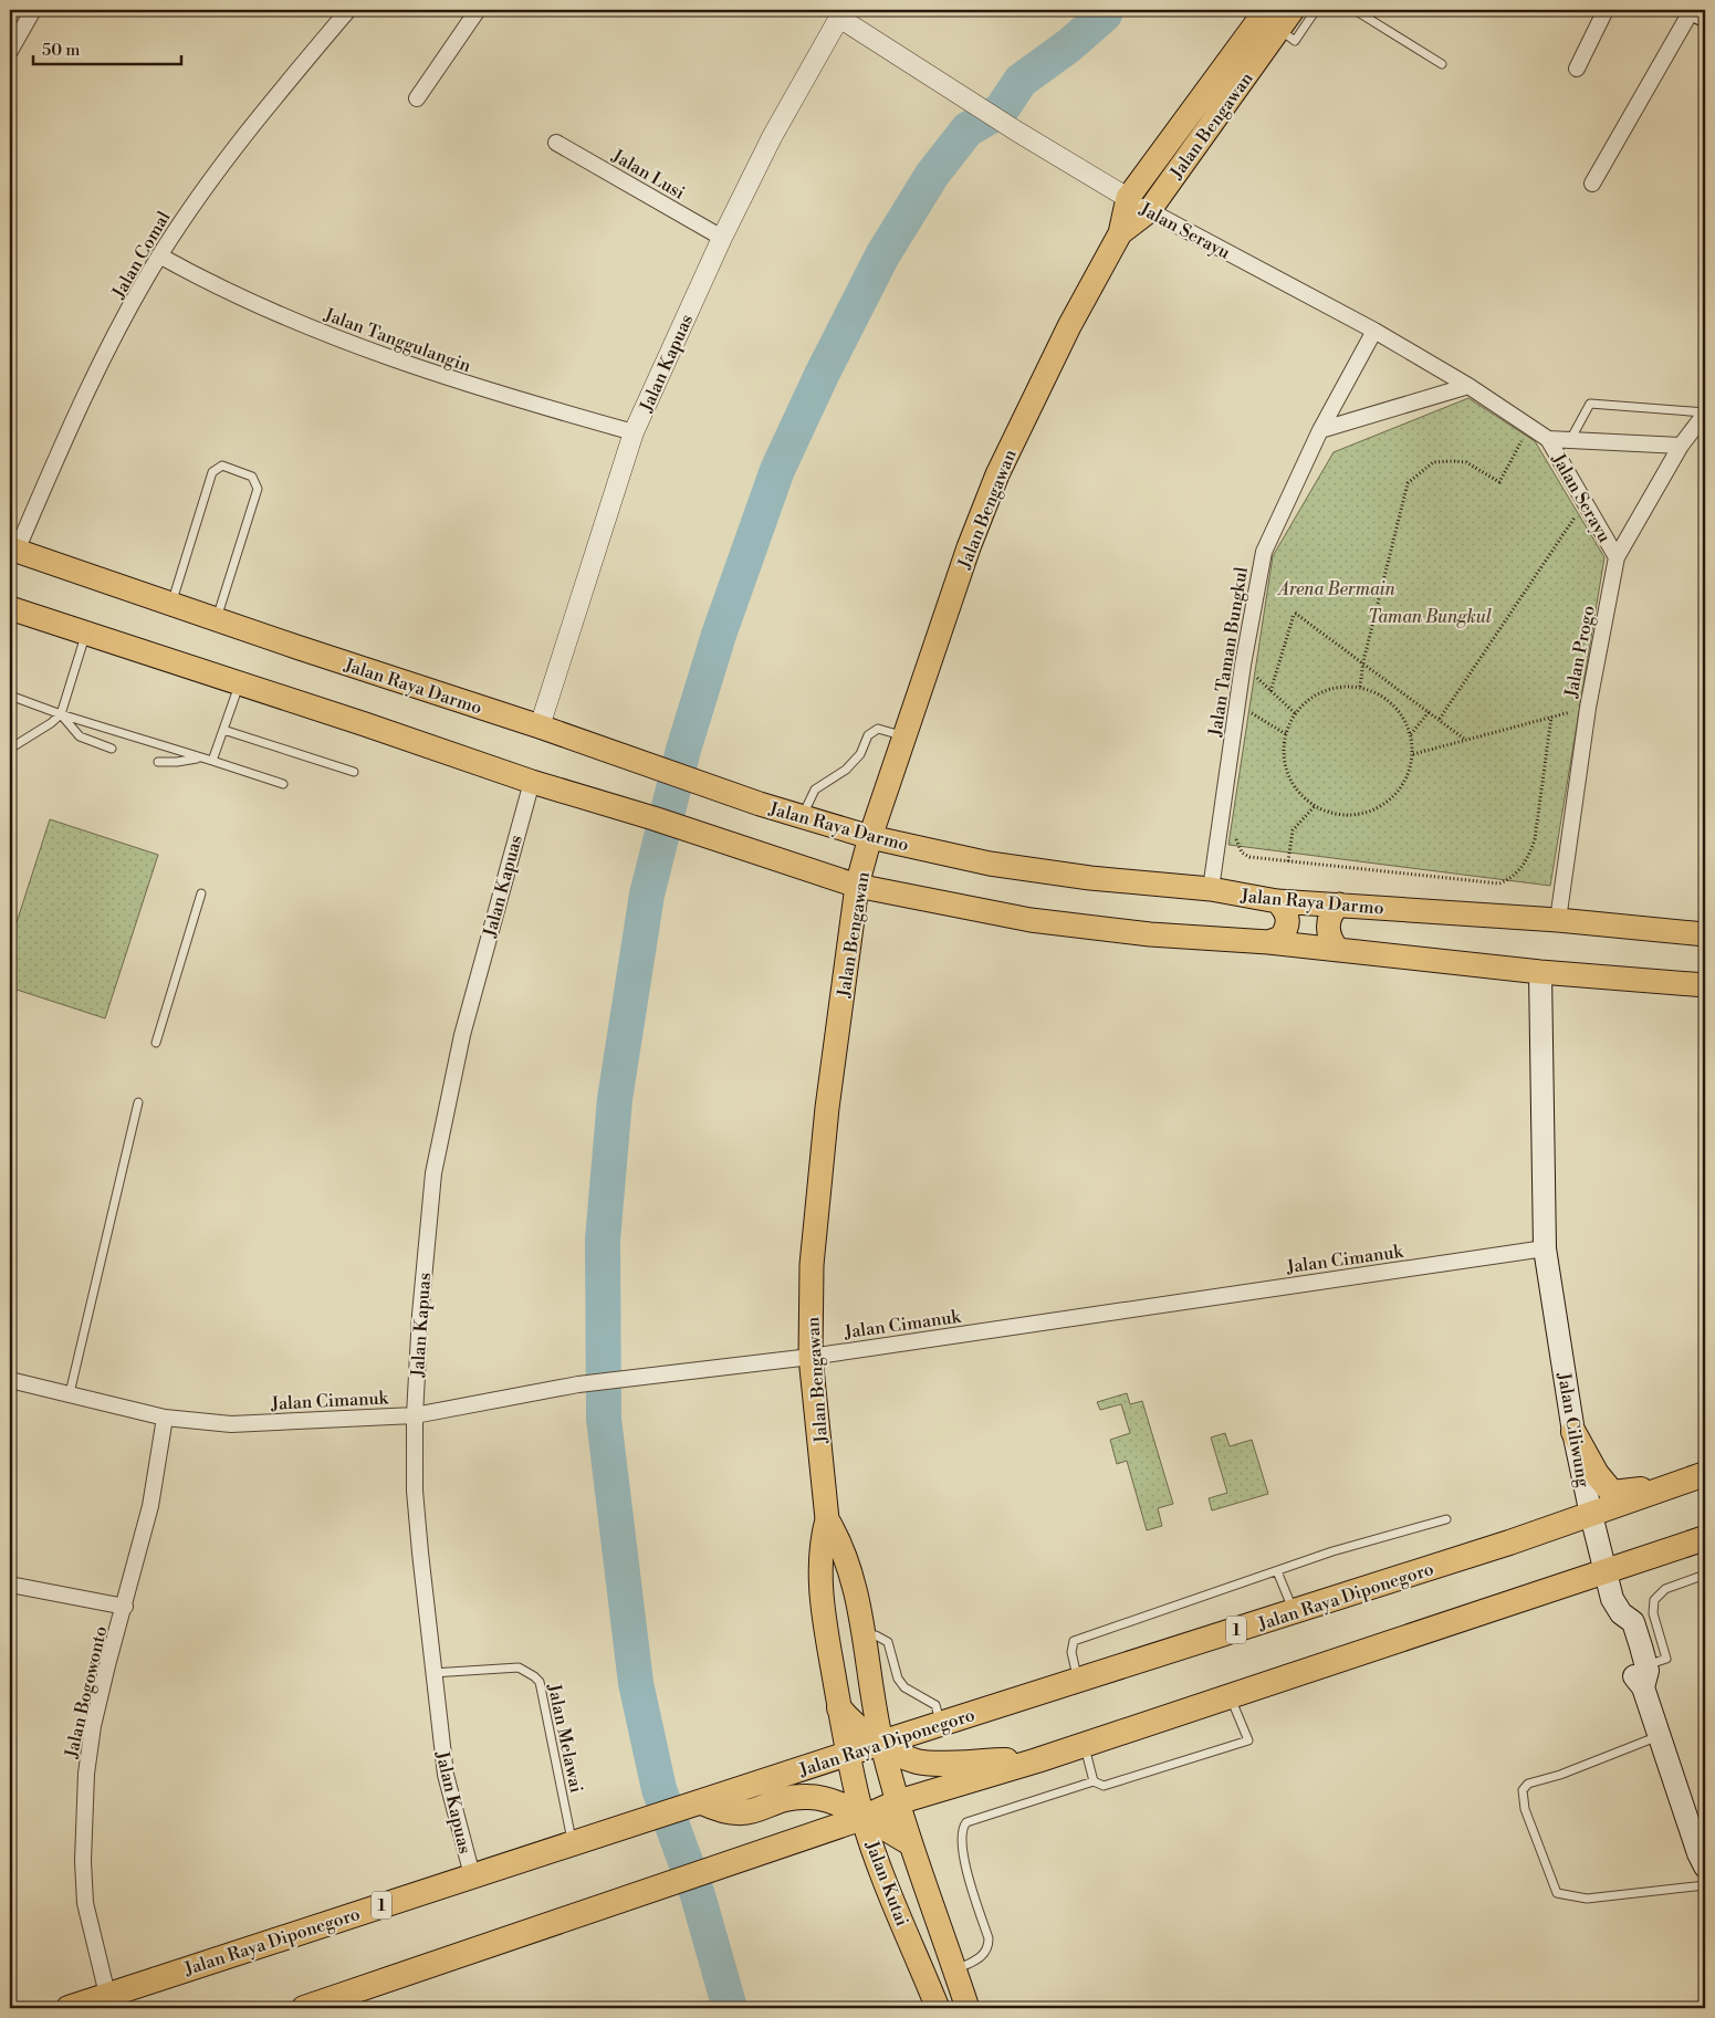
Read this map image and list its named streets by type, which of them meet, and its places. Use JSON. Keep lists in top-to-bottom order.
{
  "streets": {
    "highway": ["Jalan Raya Diponegoro", "1"],
    "main road": [
      "Jalan Bengawan",
      "Jalan Raya Darmo",
      "Jalan Ciliwung",
      "Jalan Kutai"
    ],
    "street": [
      "Jalan Lusi",
      "Jalan Serayu",
      "Jalan Comal",
      "Jalan Tanggulangin",
      "Jalan Kapuas",
      "Jalan Taman Bungkul",
      "Jalan Progo",
      "Jalan Cimanuk",
      "Jalan Bogowonto"
    ],
    "lane": ["Jalan Melawai"]
  },
  "crossings": [
    ["Jalan Bengawan", "Jalan Serayu"],
    ["Jalan Bengawan", "Jalan Raya Darmo"],
    ["Jalan Bengawan", "Jalan Cimanuk"],
    ["Jalan Bengawan", "Jalan Raya Diponegoro"],
    ["Jalan Bengawan", "Jalan Kutai"],
    ["Jalan Lusi", "Jalan Kapuas"],
    ["Jalan Serayu", "Jalan Kapuas"],
    ["Jalan Serayu", "Jalan Taman Bungkul"],
    ["Jalan Serayu", "Jalan Progo"],
    ["Jalan Comal", "Jalan Tanggulangin"],
    ["Jalan Comal", "Jalan Raya Darmo"],
    ["Jalan Tanggulangin", "Jalan Kapuas"],
    ["Jalan Kapuas", "Jalan Raya Darmo"],
    ["Jalan Kapuas", "Jalan Cimanuk"],
    ["Jalan Kapuas", "Jalan Raya Diponegoro"],
    ["Jalan Kapuas", "Jalan Melawai"],
    ["Jalan Taman Bungkul", "Jalan Raya Darmo"],
    ["Jalan Progo", "Jalan Raya Darmo"],
    ["Jalan Cimanuk", "Jalan Ciliwung"],
    ["Jalan Cimanuk", "Jalan Bogowonto"],
    ["Jalan Ciliwung", "Jalan Raya Diponegoro"],
    ["Jalan Raya Diponegoro", "Jalan Bogowonto"],
    ["Jalan Raya Diponegoro", "Jalan Melawai"],
    ["Jalan Raya Diponegoro", "Jalan Kutai"]
  ],
  "parks": ["Arena Bermain", "Taman Bungkul"],
  "scale_bar": "50 m"
}
